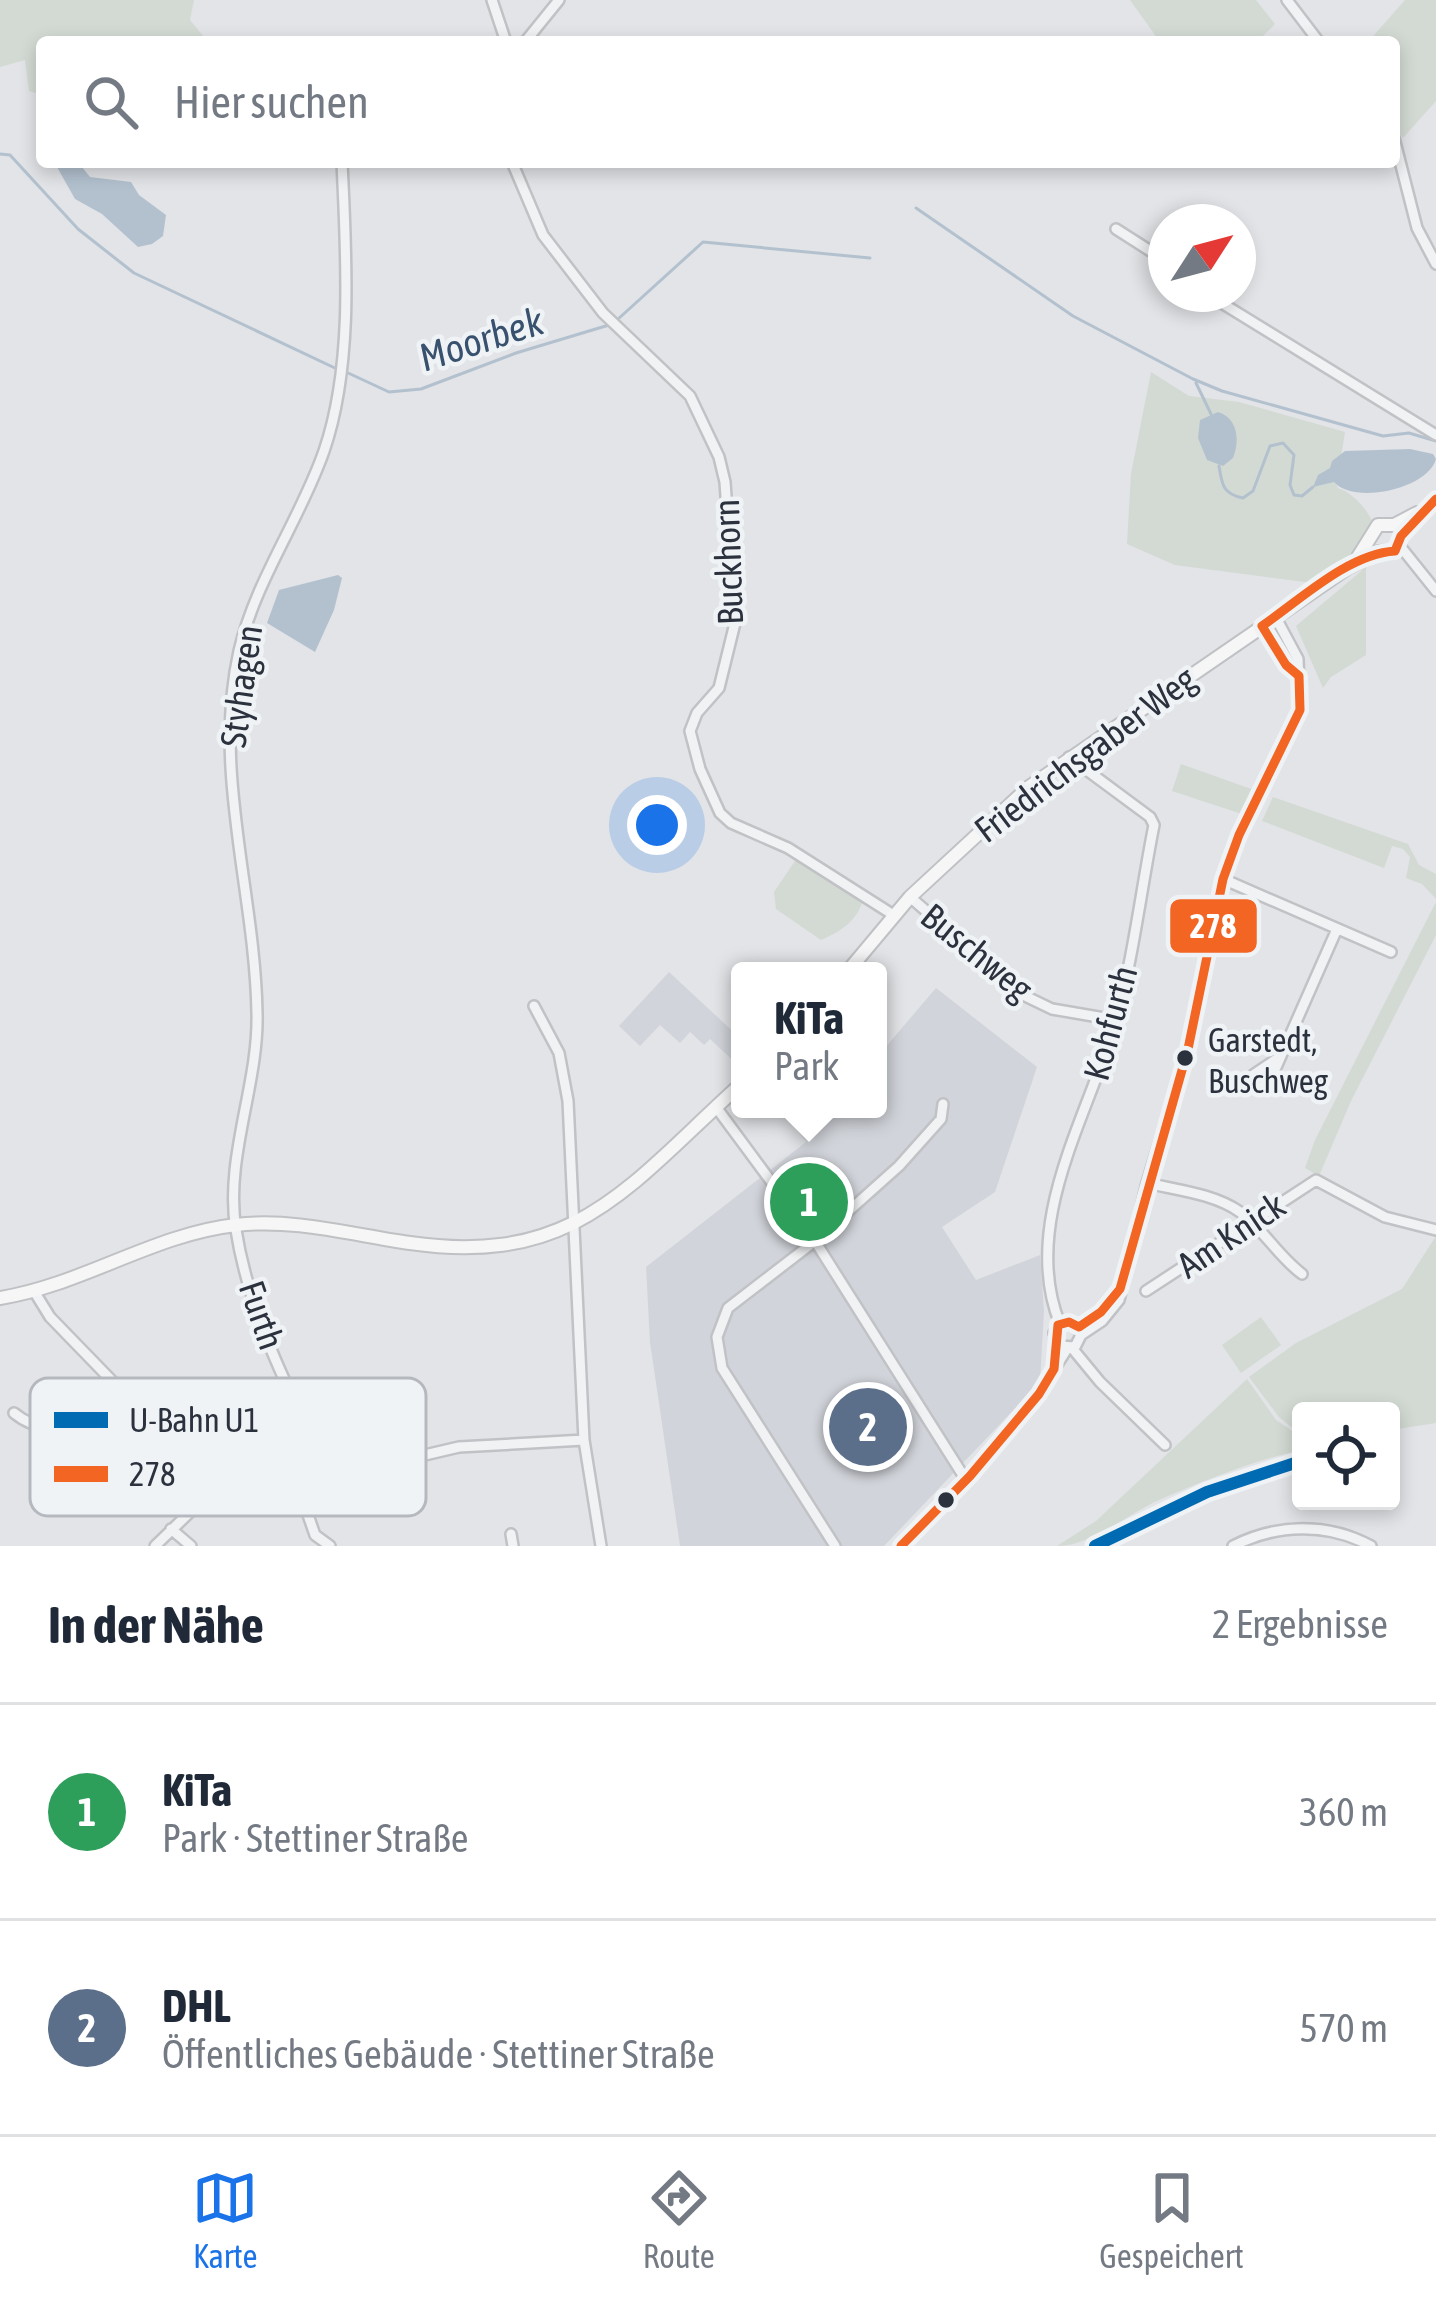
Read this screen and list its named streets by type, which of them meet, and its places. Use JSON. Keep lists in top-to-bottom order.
{
  "streets": {
    "main road": ["Friedrichsgaber Weg"],
    "street": [
      "Buckhorn",
      "Styhagen",
      "Buschweg",
      "Kohfurth",
      "Am Knick",
      "Furth"
    ]
  },
  "crossings": [
    ["Buckhorn", "Friedrichsgaber Weg"],
    ["Styhagen", "Furth"],
    ["Friedrichsgaber Weg", "Buschweg"],
    ["Friedrichsgaber Weg", "Kohfurth"],
    ["Buschweg", "Kohfurth"]
  ],
  "water": ["Moorbek"],
  "places": ["Garstedt, Buschweg"],
  "lines": ["transit line 278", "metro line U1"],
  "legend": ["U-Bahn U1", "278"],
  "north": "top right",
  "page": {
    "search": "Hier suchen",
    "popup": ["KiTa", "Park"],
    "pins": ["1", "2"],
    "heading": ["In der Nähe", "2 Ergebnisse"],
    "list": [
      {
        "mark": "1",
        "name": "KiTa",
        "note": "Park · Stettiner Straße",
        "value": "360 m"
      },
      {
        "mark": "2",
        "name": "DHL",
        "note": "Öffentliches Gebäude · Stettiner Straße",
        "value": "570 m"
      }
    ],
    "nav": ["Karte", "Route", "Gespeichert"]
  }
}
